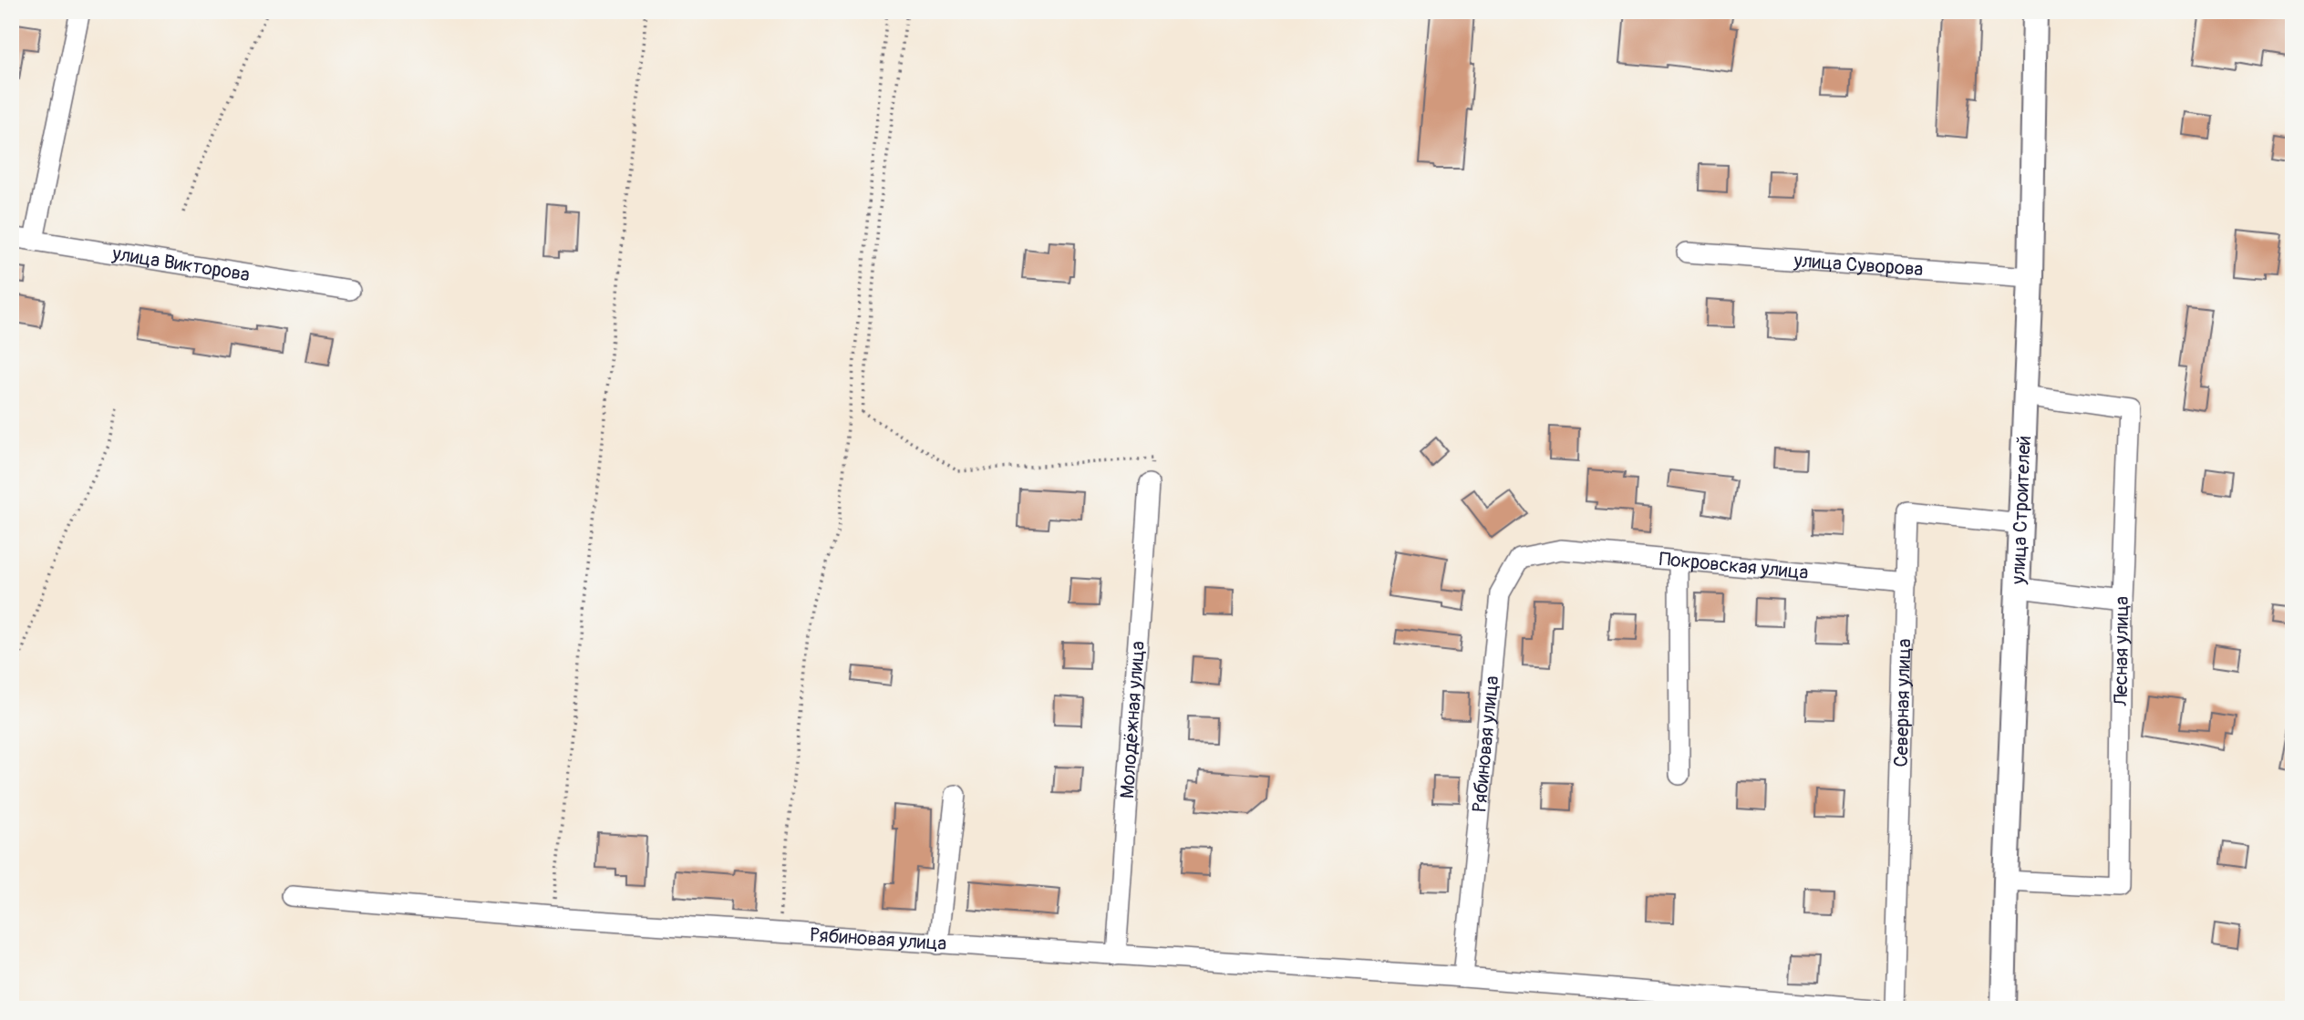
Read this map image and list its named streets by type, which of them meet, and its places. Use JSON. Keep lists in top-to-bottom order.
{
  "streets": {
    "main road": ["улица Строителей"],
    "street": [
      "улица Викторова",
      "улица Суворова",
      "Покровская улица",
      "Лесная улица",
      "Северная улица",
      "Молодёжная улица",
      "Рябиновая улица"
    ]
  },
  "crossings": [
    ["улица Суворова", "улица Строителей"],
    ["улица Строителей", "Лесная улица"],
    ["улица Строителей", "Северная улица"],
    ["Покровская улица", "Северная улица"],
    ["Покровская улица", "Рябиновая улица"],
    ["Молодёжная улица", "Рябиновая улица"]
  ]
}
